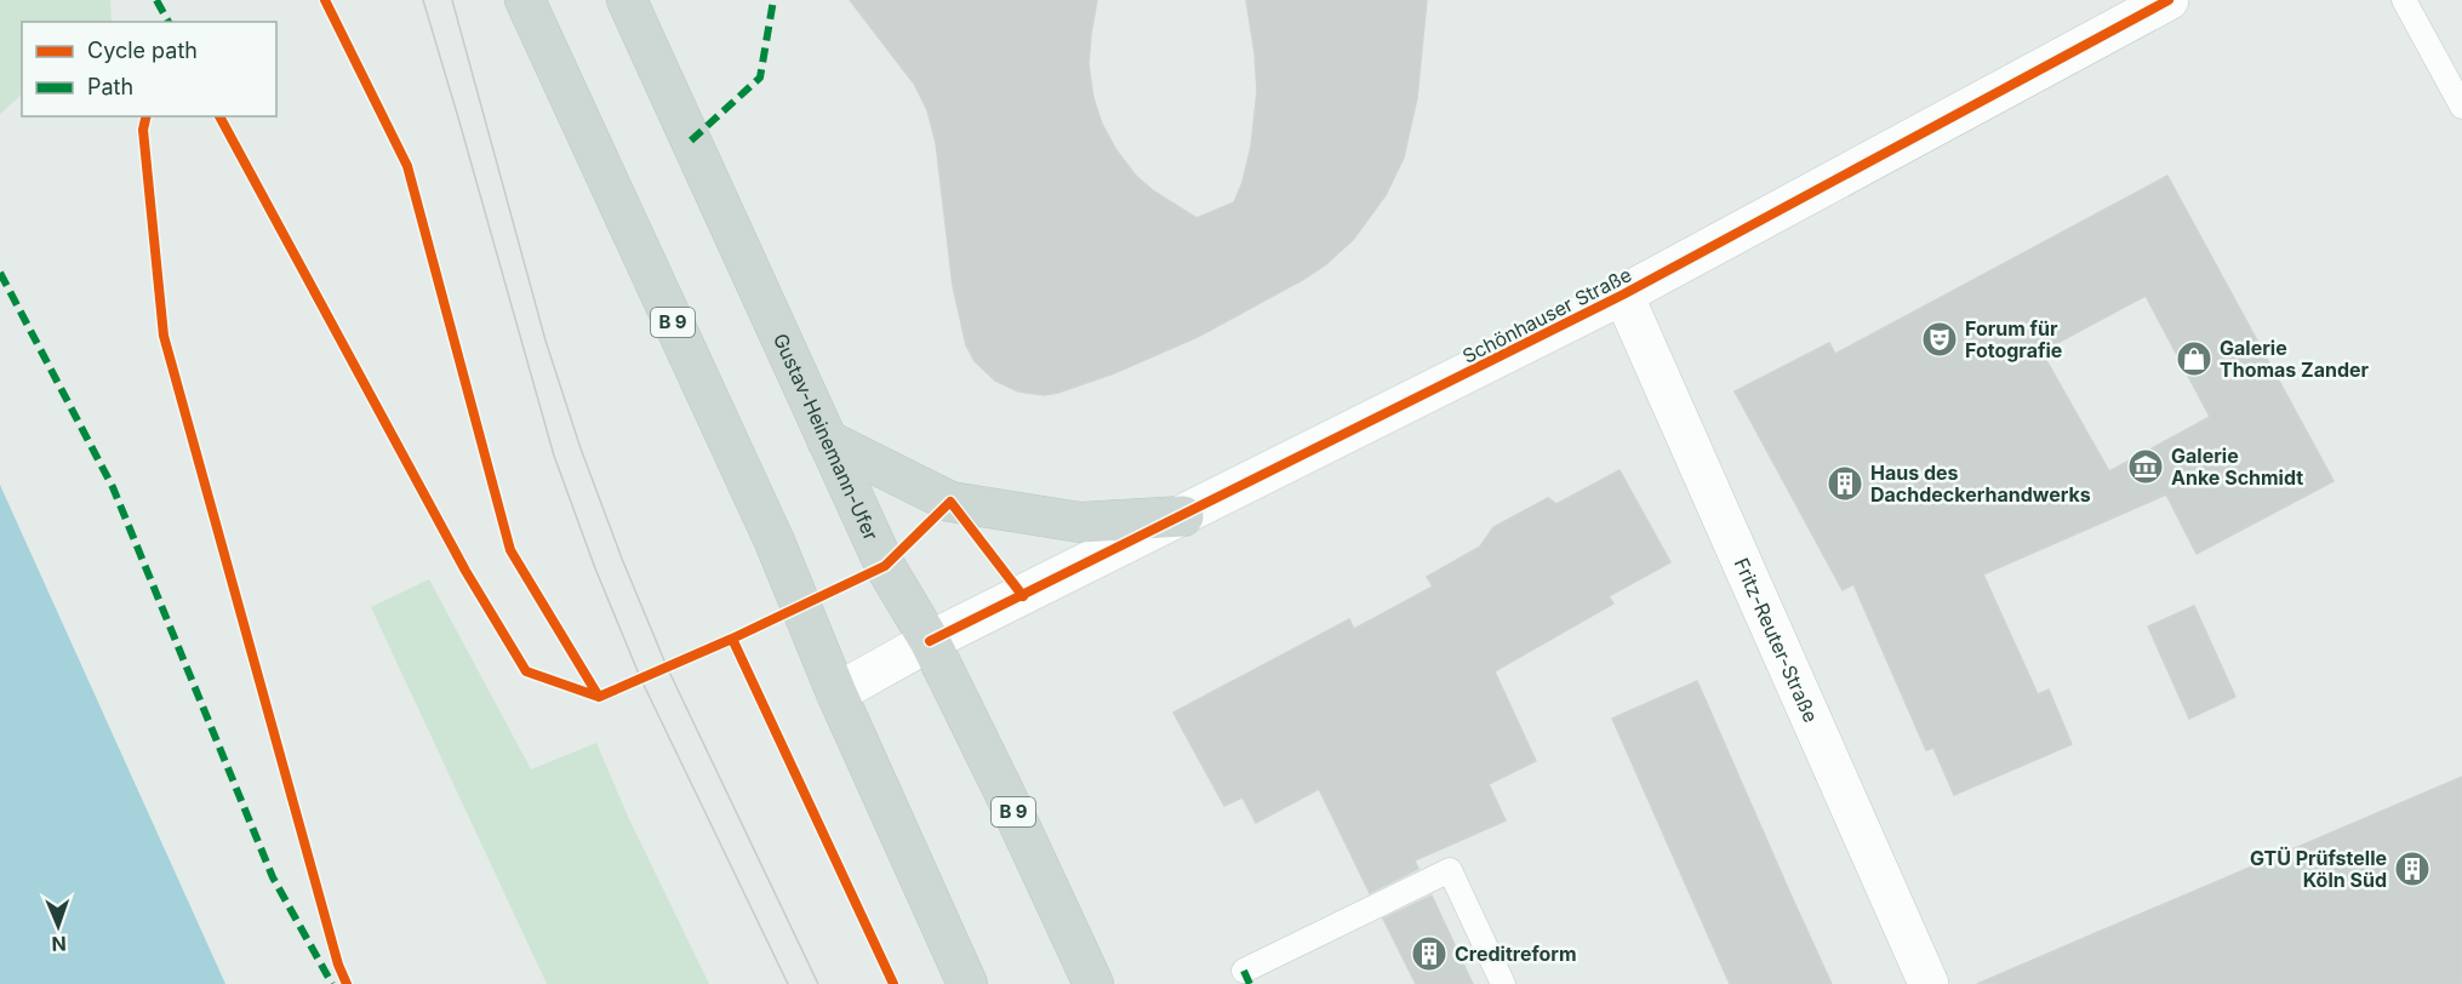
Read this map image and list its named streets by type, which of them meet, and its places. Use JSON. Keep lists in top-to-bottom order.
{
  "streets": {
    "main road": ["B 9", "Gustav-Heinemann-Ufer"],
    "street": ["Schönhauser Straße", "Fritz-Reuter-Straße"]
  },
  "crossings": [
    ["Schönhauser Straße", "B 9"],
    ["Schönhauser Straße", "Gustav-Heinemann-Ufer"],
    ["Schönhauser Straße", "Fritz-Reuter-Straße"]
  ],
  "places": {
    "theatre": ["Forum für Fotografie"],
    "shop": ["Galerie Thomas Zander"],
    "museum": ["Galerie Anke Schmidt"],
    "building": ["Haus des Dachdeckerhandwerks", "GTÜ Prüfstelle Köln Süd", "Creditreform"]
  },
  "legend": ["Cycle path", "Path"],
  "north": "bottom"
}
